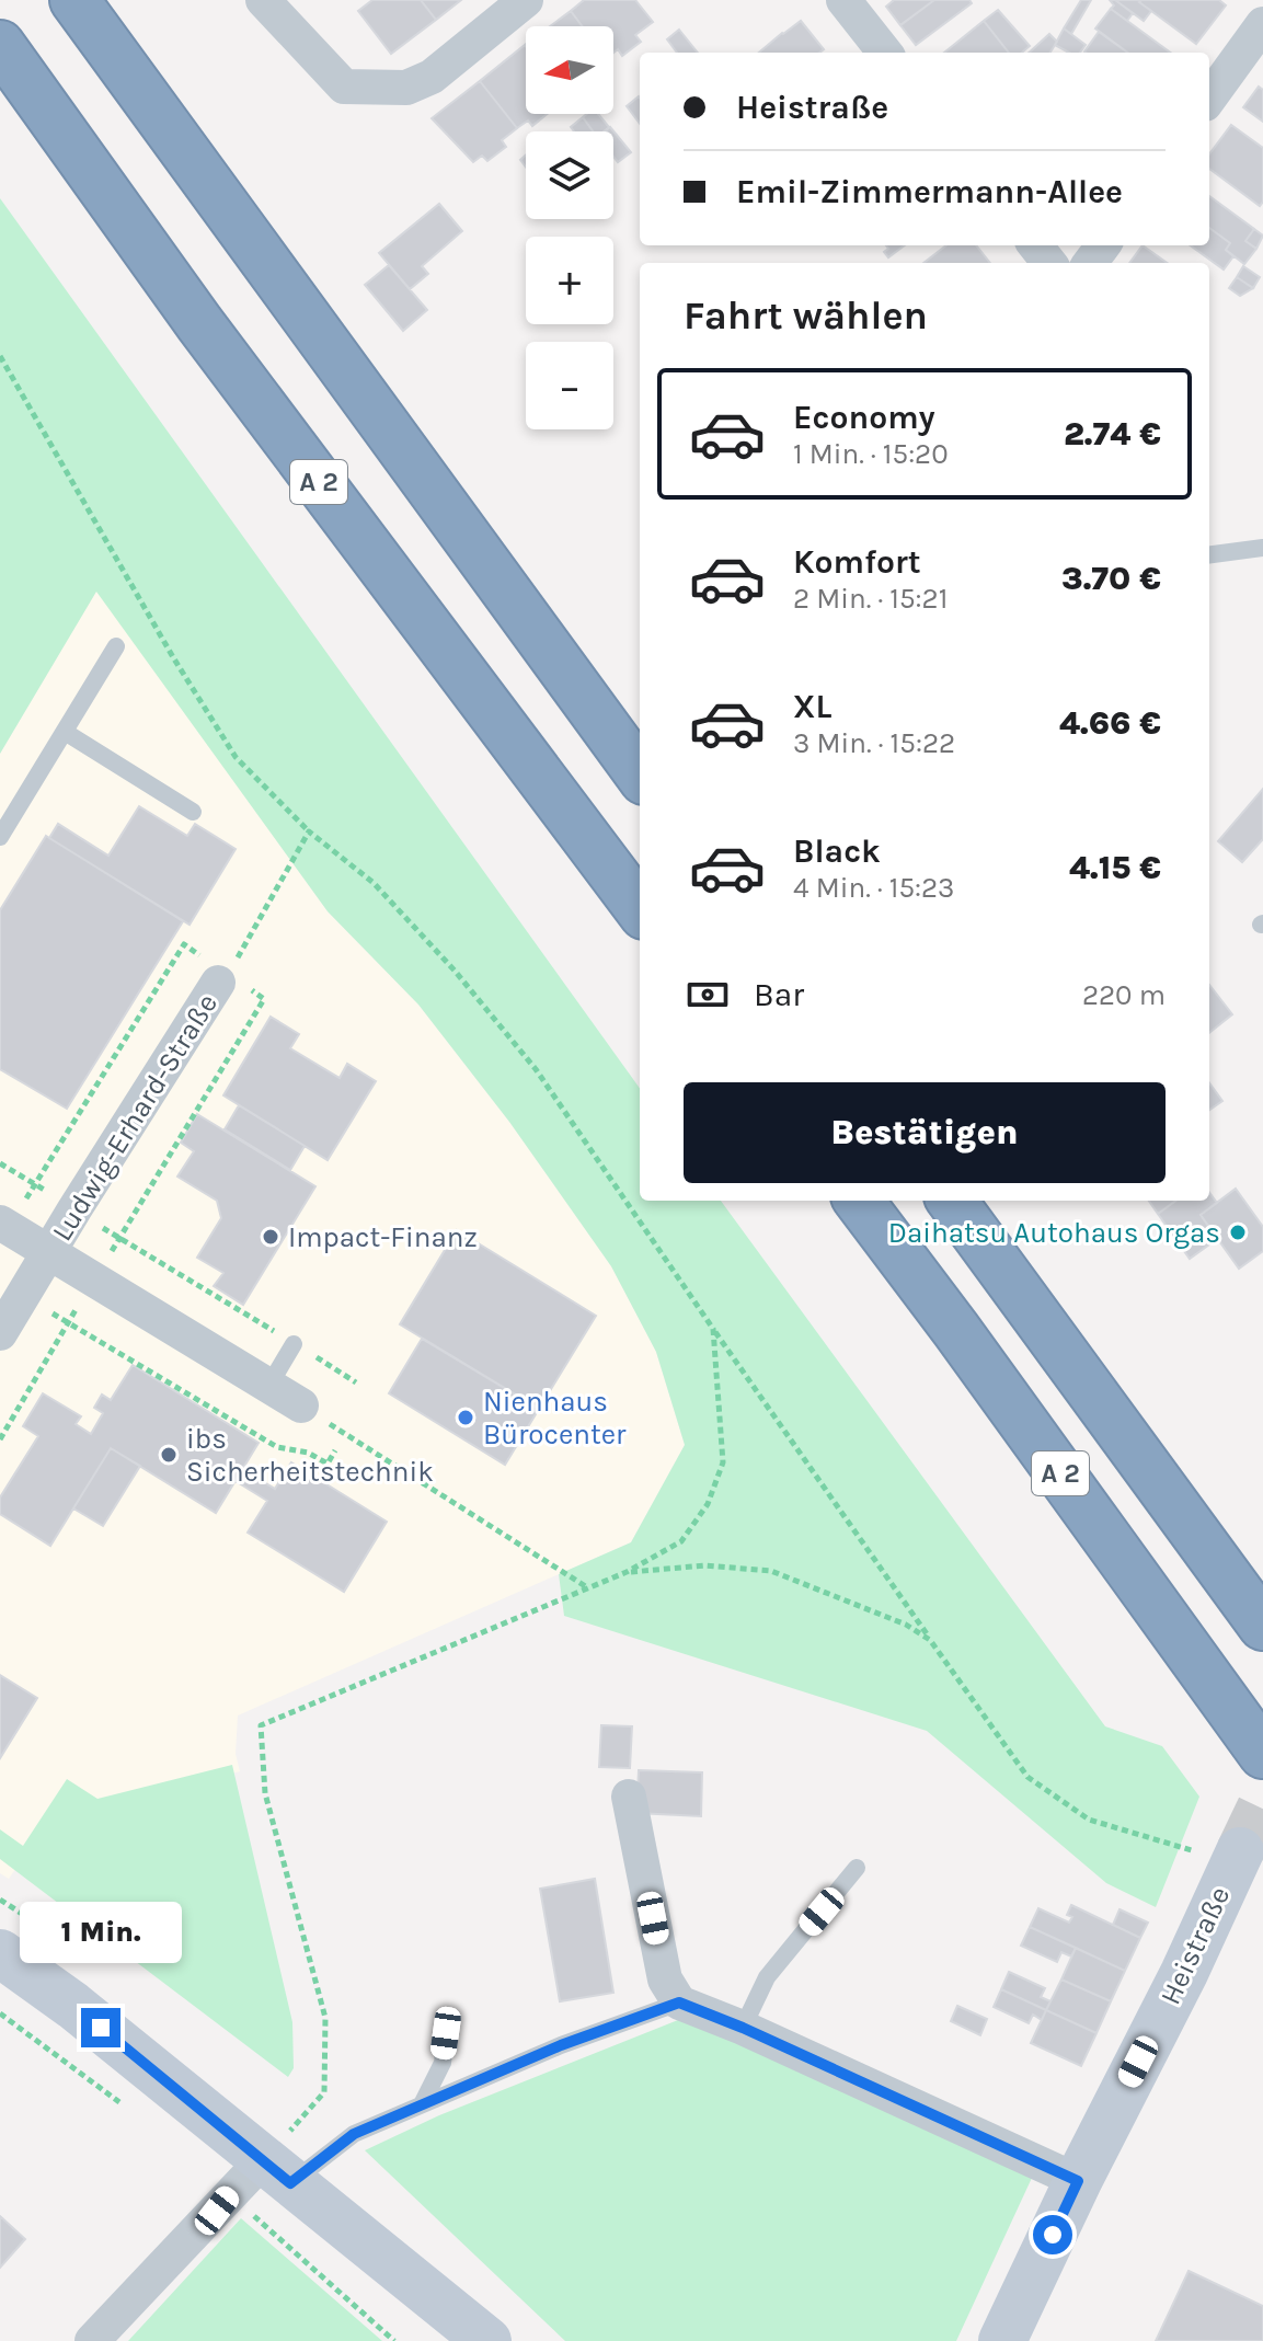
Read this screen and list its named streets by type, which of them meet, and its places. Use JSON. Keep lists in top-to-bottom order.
{
  "streets": {
    "highway": ["A 2"],
    "main road": ["Heistraße"],
    "street": ["Ludwig-Erhard-Straße"]
  },
  "places": [
    "Daihatsu Autohaus Orgas",
    "Impact-Finanz",
    "Nienhaus Bürocenter",
    "ibs Sicherheitstechnik"
  ],
  "north": "left",
  "page": {
    "map_buttons": ["+", "−"],
    "banner": ["Heistraße", "Emil-Zimmermann-Allee"],
    "heading": "Fahrt wählen",
    "list": [
      {
        "name": "Economy",
        "note": "1 Min. · 15:20",
        "value": "2.74 €"
      },
      {
        "name": "Komfort",
        "note": "2 Min. · 15:21",
        "value": "3.70 €"
      },
      {
        "name": "XL",
        "note": "3 Min. · 15:22",
        "value": "4.66 €"
      },
      {
        "name": "Black",
        "note": "4 Min. · 15:23",
        "value": "4.15 €"
      }
    ],
    "pay": ["Bar", "220 m"],
    "buttons": "Bestätigen",
    "bubble": "1 Min."
  }
}
